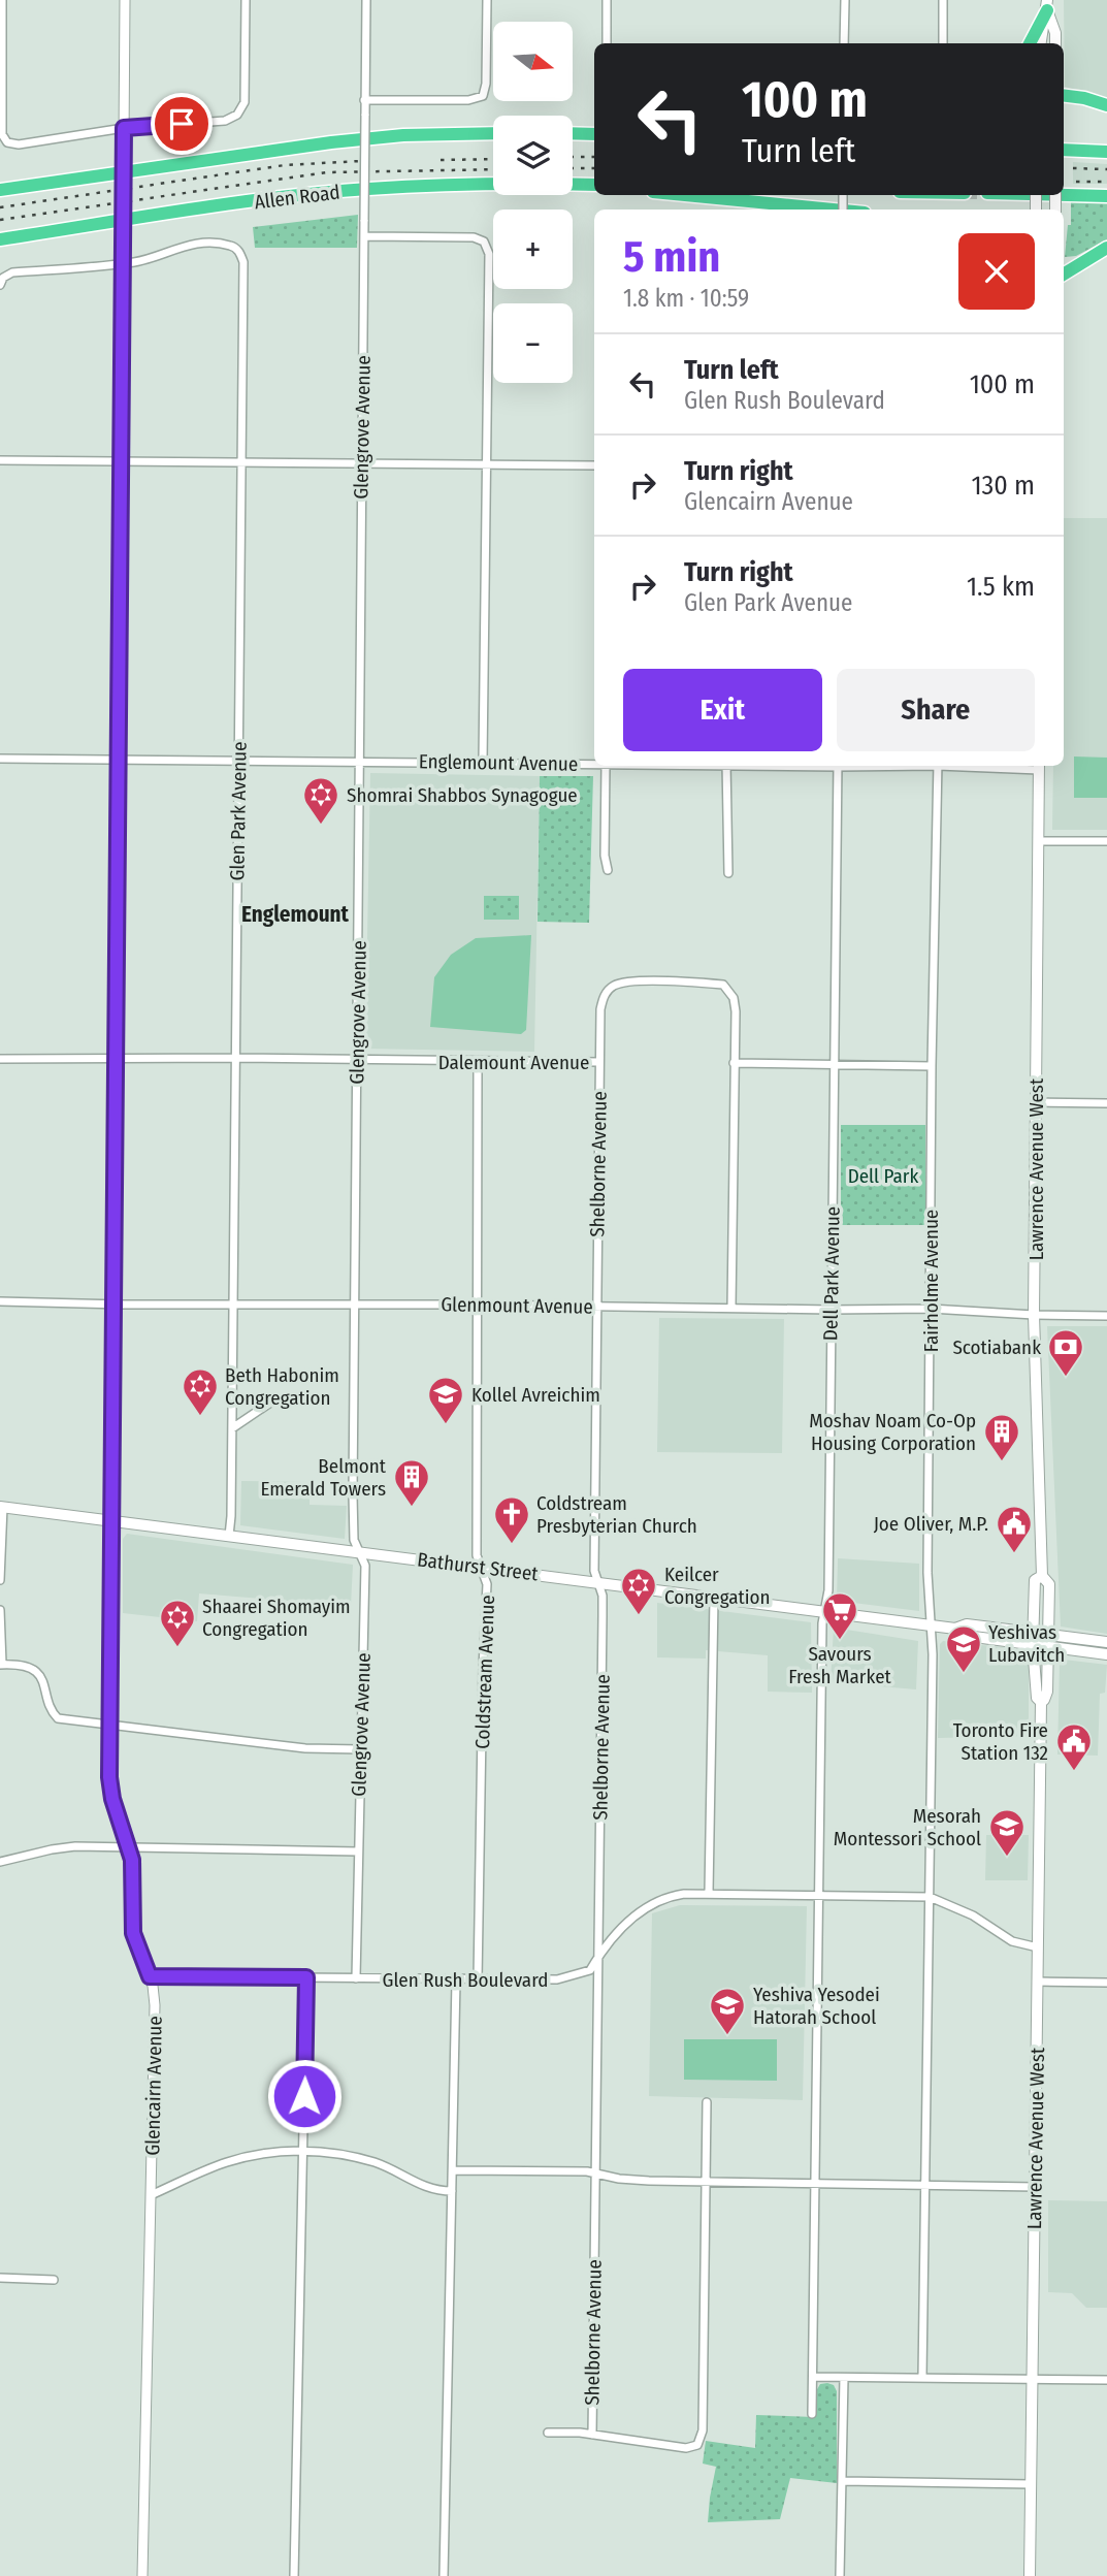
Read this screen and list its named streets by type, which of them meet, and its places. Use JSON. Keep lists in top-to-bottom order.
{
  "streets": {
    "highway": ["Allen Road"],
    "main road": ["Lawrence Avenue West", "Bathurst Street"],
    "street": [
      "Glengrove Avenue",
      "Englemount Avenue",
      "Glen Park Avenue",
      "Dalemount Avenue",
      "Shelborne Avenue",
      "Dell Park Avenue",
      "Fairholme Avenue",
      "Glenmount Avenue",
      "Coldstream Avenue",
      "Glen Rush Boulevard",
      "Glencairn Avenue"
    ]
  },
  "crossings": [
    ["Glengrove Avenue", "Englemount Avenue"],
    ["Glengrove Avenue", "Dalemount Avenue"],
    ["Glengrove Avenue", "Glenmount Avenue"],
    ["Glengrove Avenue", "Bathurst Street"],
    ["Glengrove Avenue", "Glen Rush Boulevard"],
    ["Englemount Avenue", "Glen Park Avenue"],
    ["Englemount Avenue", "Glencairn Avenue"],
    ["Glen Park Avenue", "Dalemount Avenue"],
    ["Glen Park Avenue", "Glenmount Avenue"],
    ["Glen Park Avenue", "Bathurst Street"],
    ["Glen Park Avenue", "Glencairn Avenue"],
    ["Dalemount Avenue", "Shelborne Avenue"],
    ["Dalemount Avenue", "Coldstream Avenue"],
    ["Dalemount Avenue", "Glencairn Avenue"],
    ["Shelborne Avenue", "Glenmount Avenue"],
    ["Shelborne Avenue", "Bathurst Street"],
    ["Shelborne Avenue", "Glen Rush Boulevard"],
    ["Lawrence Avenue West", "Glenmount Avenue"],
    ["Lawrence Avenue West", "Bathurst Street"],
    ["Lawrence Avenue West", "Glen Rush Boulevard"],
    ["Dell Park Avenue", "Glenmount Avenue"],
    ["Dell Park Avenue", "Bathurst Street"],
    ["Dell Park Avenue", "Glen Rush Boulevard"],
    ["Fairholme Avenue", "Glenmount Avenue"],
    ["Fairholme Avenue", "Bathurst Street"],
    ["Fairholme Avenue", "Glen Rush Boulevard"],
    ["Glenmount Avenue", "Coldstream Avenue"],
    ["Glenmount Avenue", "Glencairn Avenue"],
    ["Bathurst Street", "Coldstream Avenue"],
    ["Bathurst Street", "Glencairn Avenue"],
    ["Coldstream Avenue", "Glen Rush Boulevard"],
    ["Glen Rush Boulevard", "Glencairn Avenue"]
  ],
  "districts": ["Englemount"],
  "parks": ["Dell Park"],
  "places": {
    "synagogue": [
      "Shomrai Shabbos Synagogue",
      "Beth Habonim Congregation",
      "Keilcer Congregation",
      "Shaarei Shomayim Congregation"
    ],
    "bank": ["Scotiabank"],
    "school or university": [
      "Kollel Avreichim",
      "Yeshivas Lubavitch",
      "Mesorah Montessori School",
      "Yeshiva Yesodei Hatorah School"
    ],
    "building": ["Moshav Noam Co-Op Housing Corporation", "Belmont Emerald Towers"],
    "church": ["Coldstream Presbyterian Church"],
    "public building": ["Joe Oliver, M.P.", "Toronto Fire Station 132"],
    "supermarket": ["Savours Fresh Market"]
  },
  "north": "right",
  "page": {
    "map_buttons": ["+", "−"],
    "turn": ["100 m", "Turn left"],
    "heading": ["5 min", "1.8 km · 10:59"],
    "list": [
      {
        "name": "Turn left",
        "note": "Glen Rush Boulevard",
        "value": "100 m"
      },
      {
        "name": "Turn right",
        "note": "Glencairn Avenue",
        "value": "130 m"
      },
      {
        "name": "Turn right",
        "note": "Glen Park Avenue",
        "value": "1.5 km"
      }
    ],
    "buttons": ["Exit", "Share"]
  }
}
